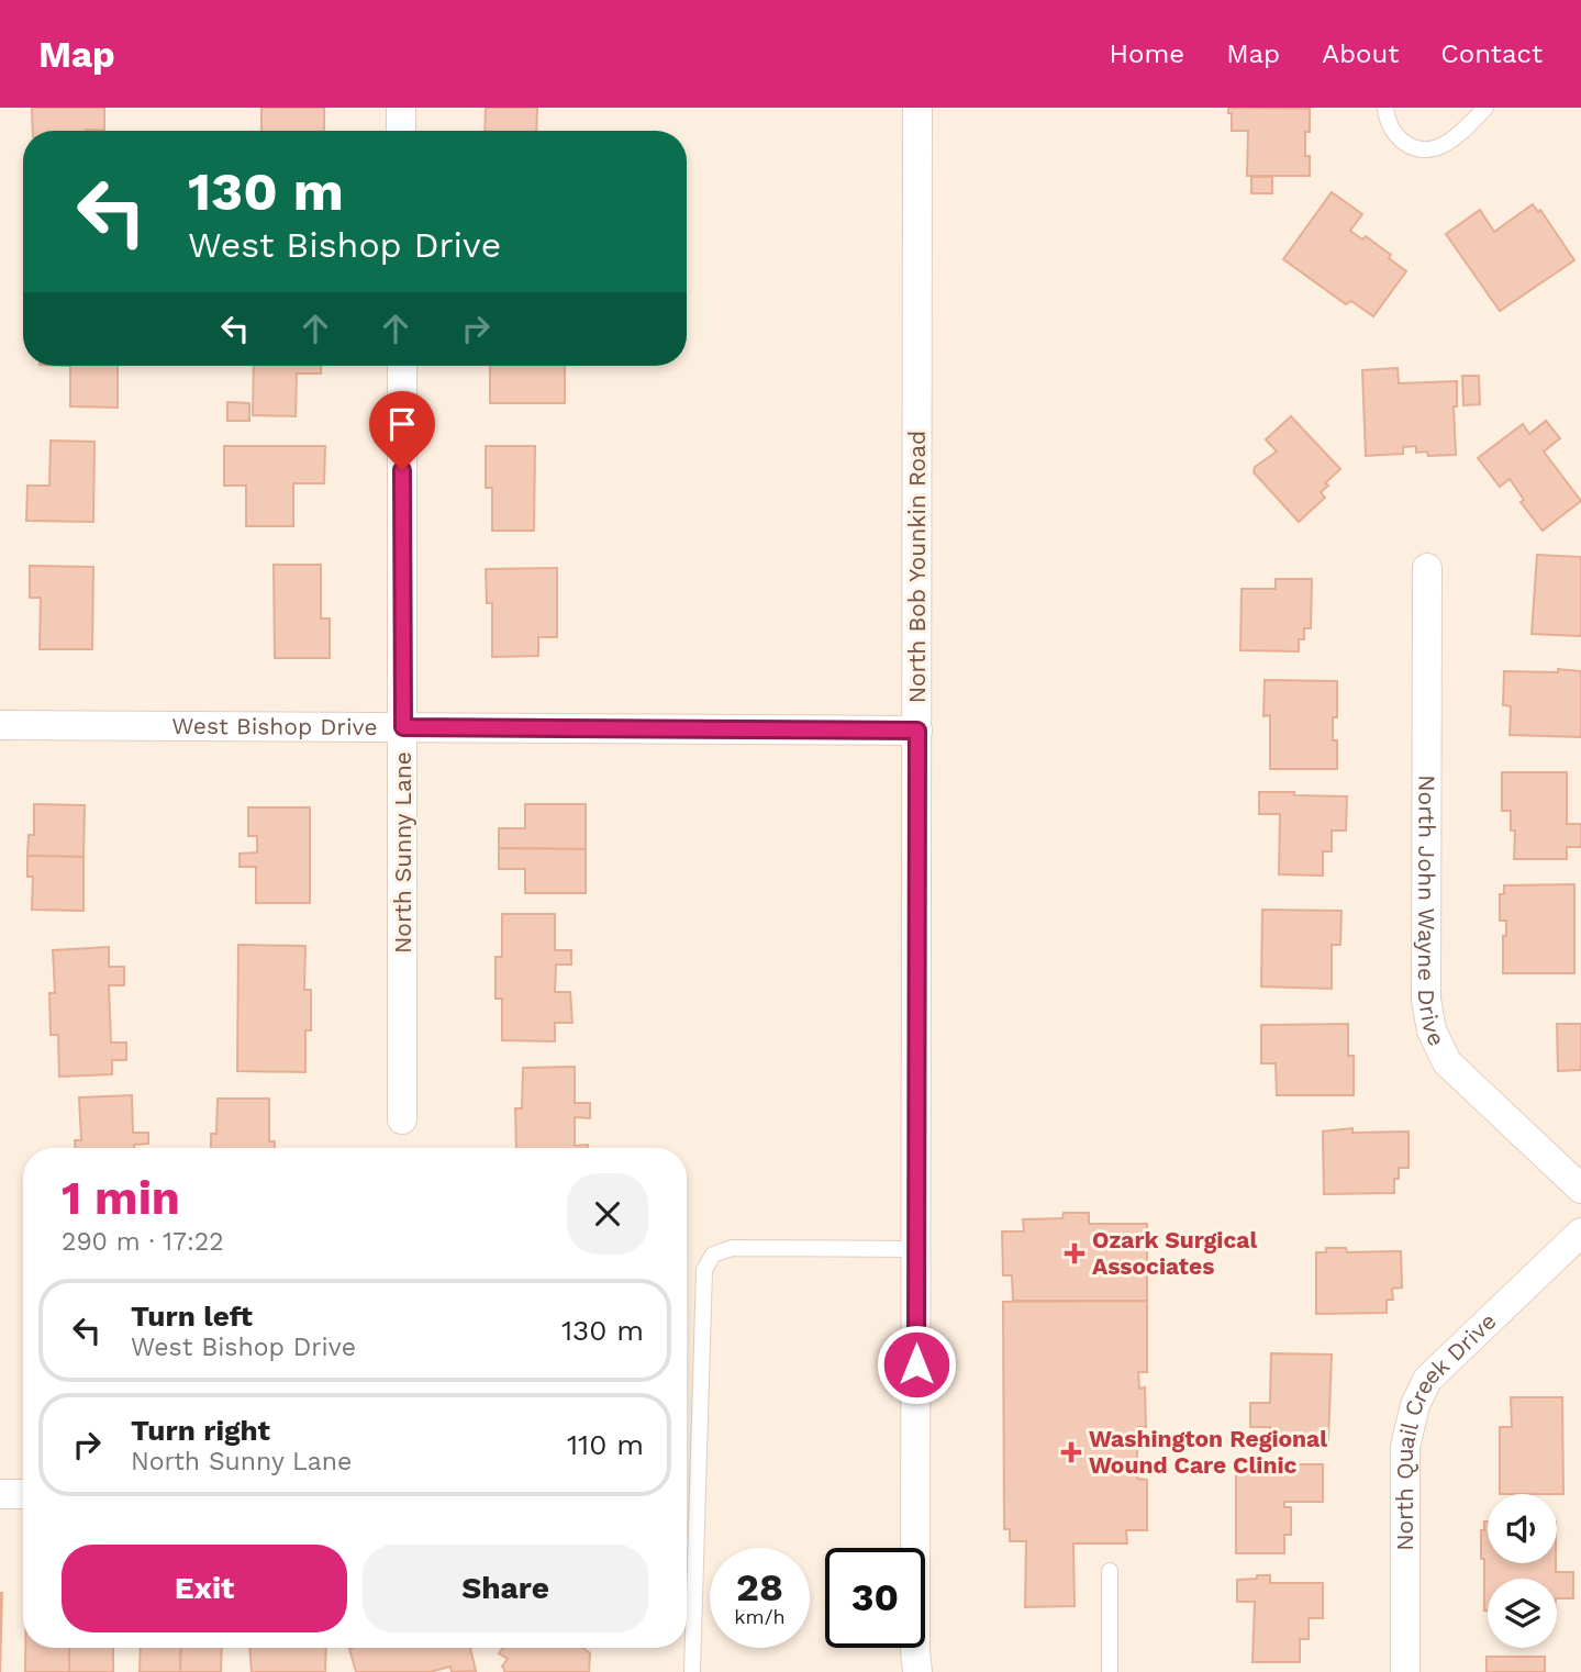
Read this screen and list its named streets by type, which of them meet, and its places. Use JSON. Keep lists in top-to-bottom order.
{
  "streets": {
    "street": [
      "North Bob Younkin Road",
      "West Bishop Drive",
      "North Sunny Lane",
      "North John Wayne Drive",
      "North Quail Creek Drive"
    ]
  },
  "crossings": [
    ["North Bob Younkin Road", "West Bishop Drive"],
    ["West Bishop Drive", "North Sunny Lane"]
  ],
  "places": {
    "health": ["Ozark Surgical Associates", "Washington Regional Wound Care Clinic"]
  },
  "page": {
    "header": "Map",
    "nav": [
      "Home",
      "Map",
      "About",
      "Contact"
    ],
    "turn": ["130 m", "West Bishop Drive"],
    "heading": ["1 min", "290 m · 17:22"],
    "list": [
      {
        "name": "Turn left",
        "note": "West Bishop Drive",
        "value": "130 m"
      },
      {
        "name": "Turn right",
        "note": "North Sunny Lane",
        "value": "110 m"
      }
    ],
    "buttons": ["Exit", "Share"],
    "speed": "28 km/h",
    "limit": "30"
  }
}
